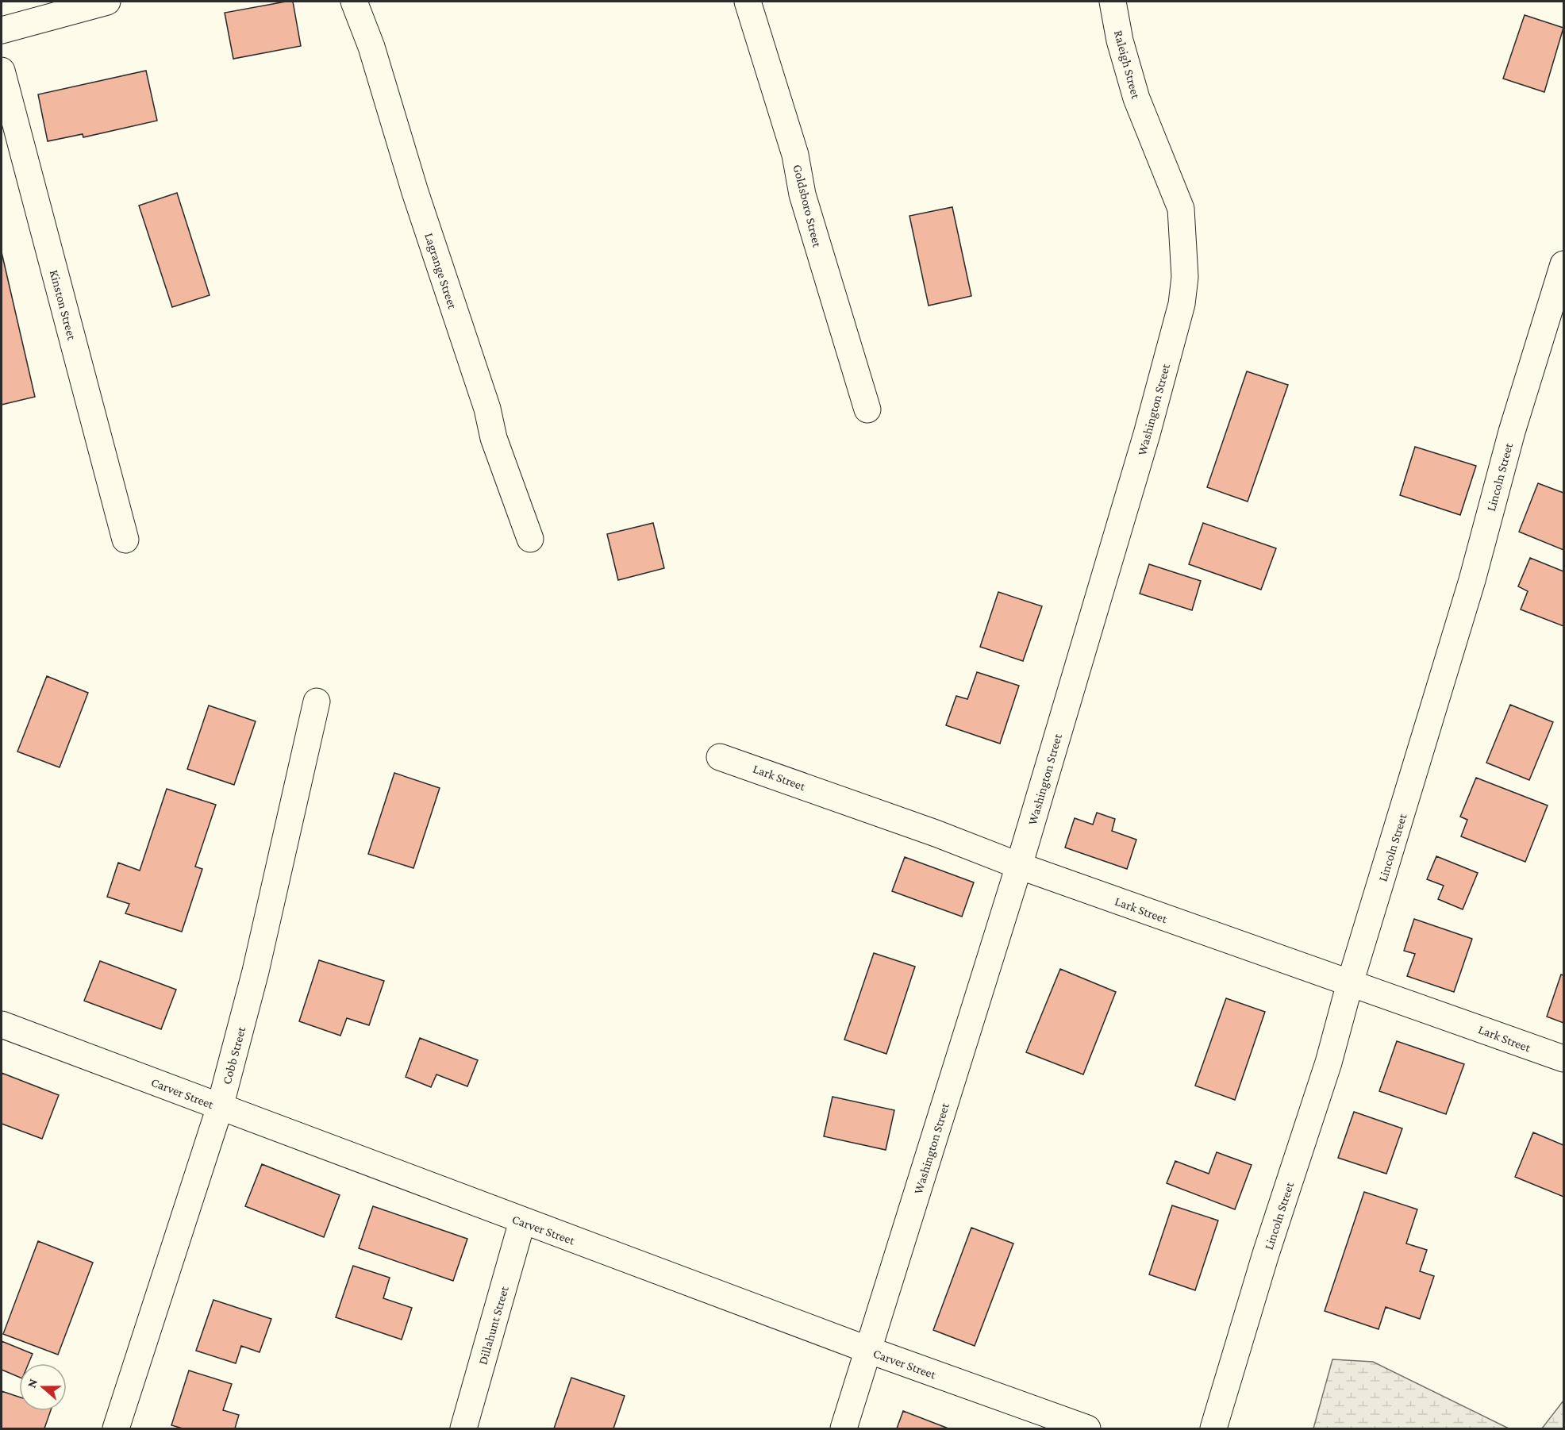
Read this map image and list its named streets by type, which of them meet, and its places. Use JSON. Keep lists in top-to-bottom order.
{
  "streets": {
    "street": [
      "Raleigh Street",
      "Goldsboro Street",
      "Lagrange Street",
      "Kinston Street",
      "Washington Street",
      "Lincoln Street",
      "Lark Street",
      "Cobb Street",
      "Carver Street",
      "Dillahunt Street"
    ]
  },
  "crossings": [
    ["Raleigh Street", "Washington Street"],
    ["Washington Street", "Lark Street"],
    ["Washington Street", "Carver Street"],
    ["Lincoln Street", "Lark Street"],
    ["Cobb Street", "Carver Street"],
    ["Carver Street", "Dillahunt Street"]
  ],
  "north": "left"
}
